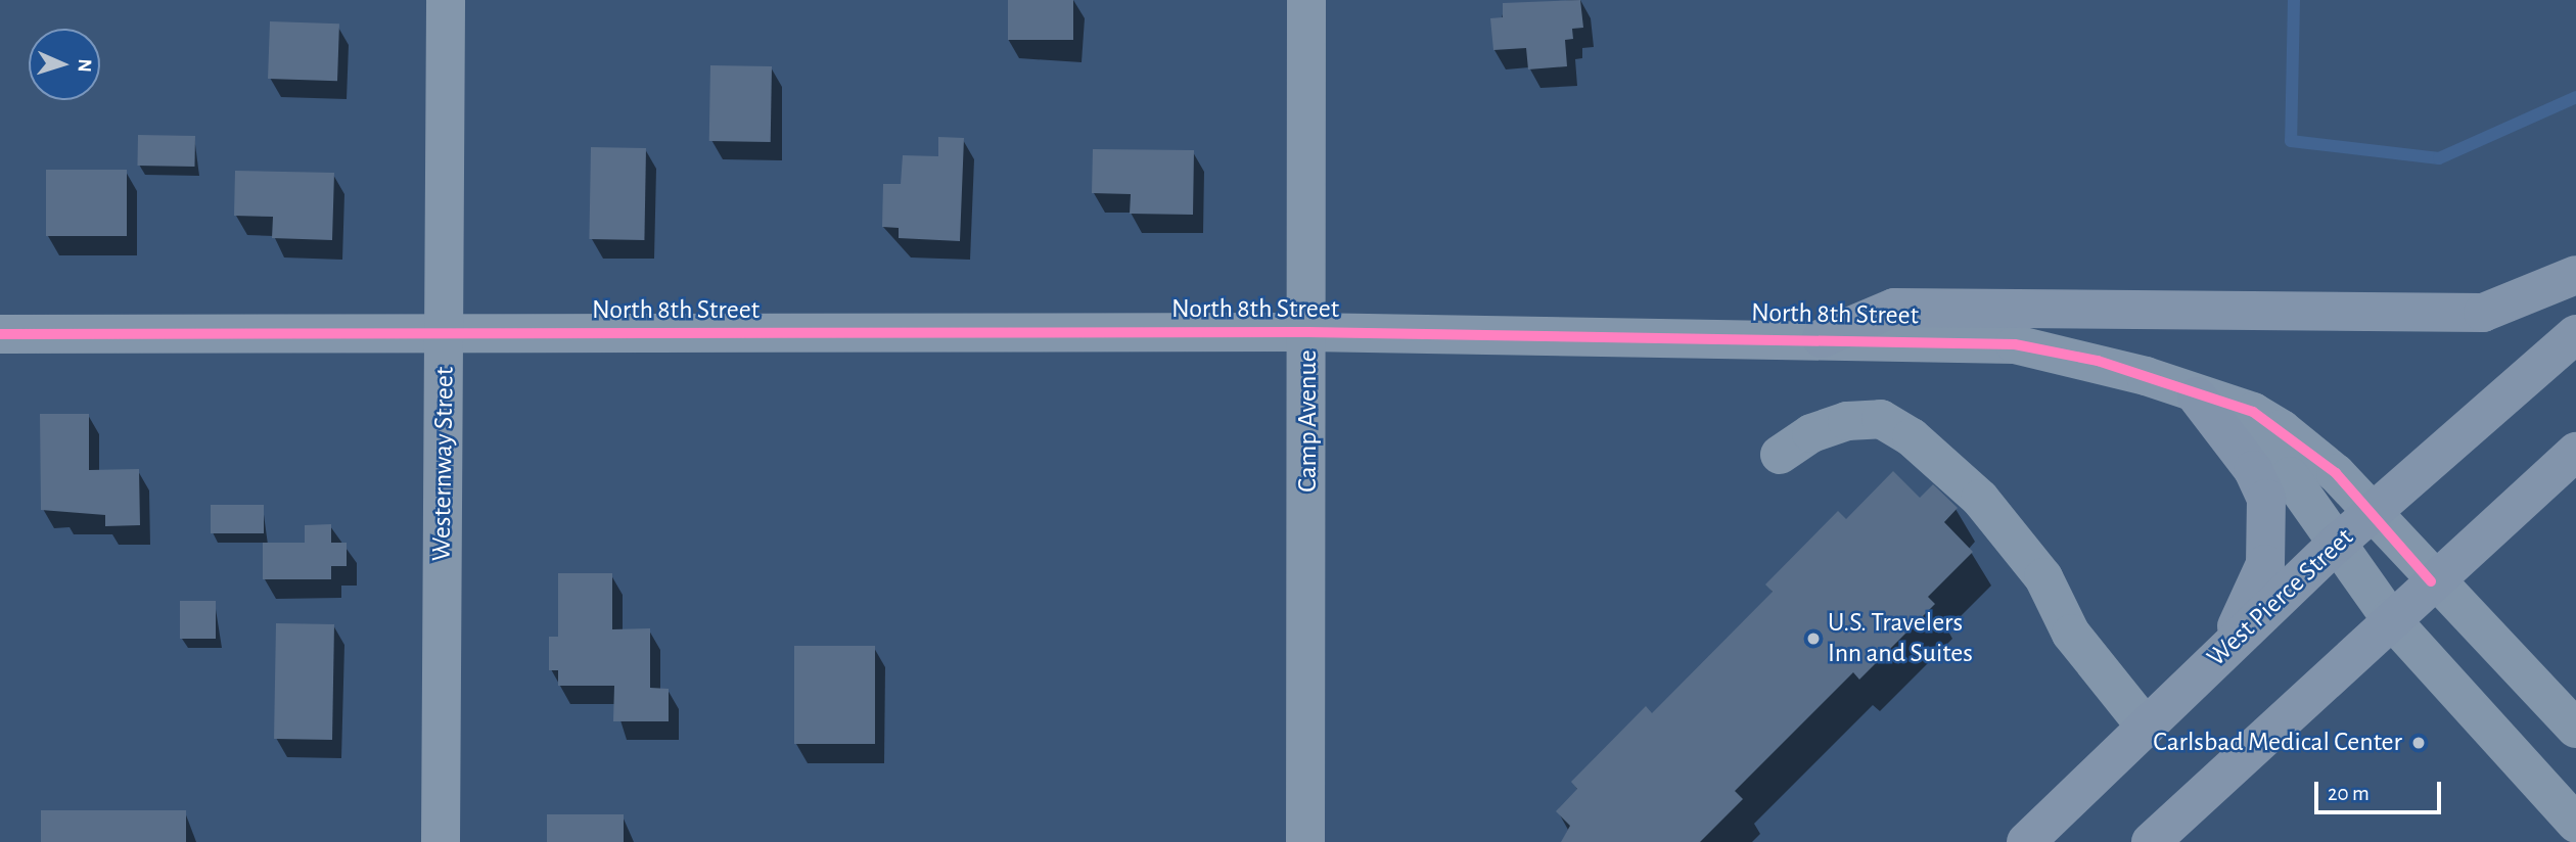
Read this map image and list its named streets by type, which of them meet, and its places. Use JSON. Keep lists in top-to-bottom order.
{
  "streets": {
    "highway": ["West Pierce Street"],
    "street": ["North 8th Street", "Camp Avenue", "Westernway Street"]
  },
  "crossings": [
    ["North 8th Street", "Camp Avenue"],
    ["North 8th Street", "Westernway Street"],
    ["North 8th Street", "West Pierce Street"]
  ],
  "places": ["U.S. Travelers Inn and Suites", "Carlsbad Medical Center"],
  "scale_bar": "20 m",
  "north": "right"
}
